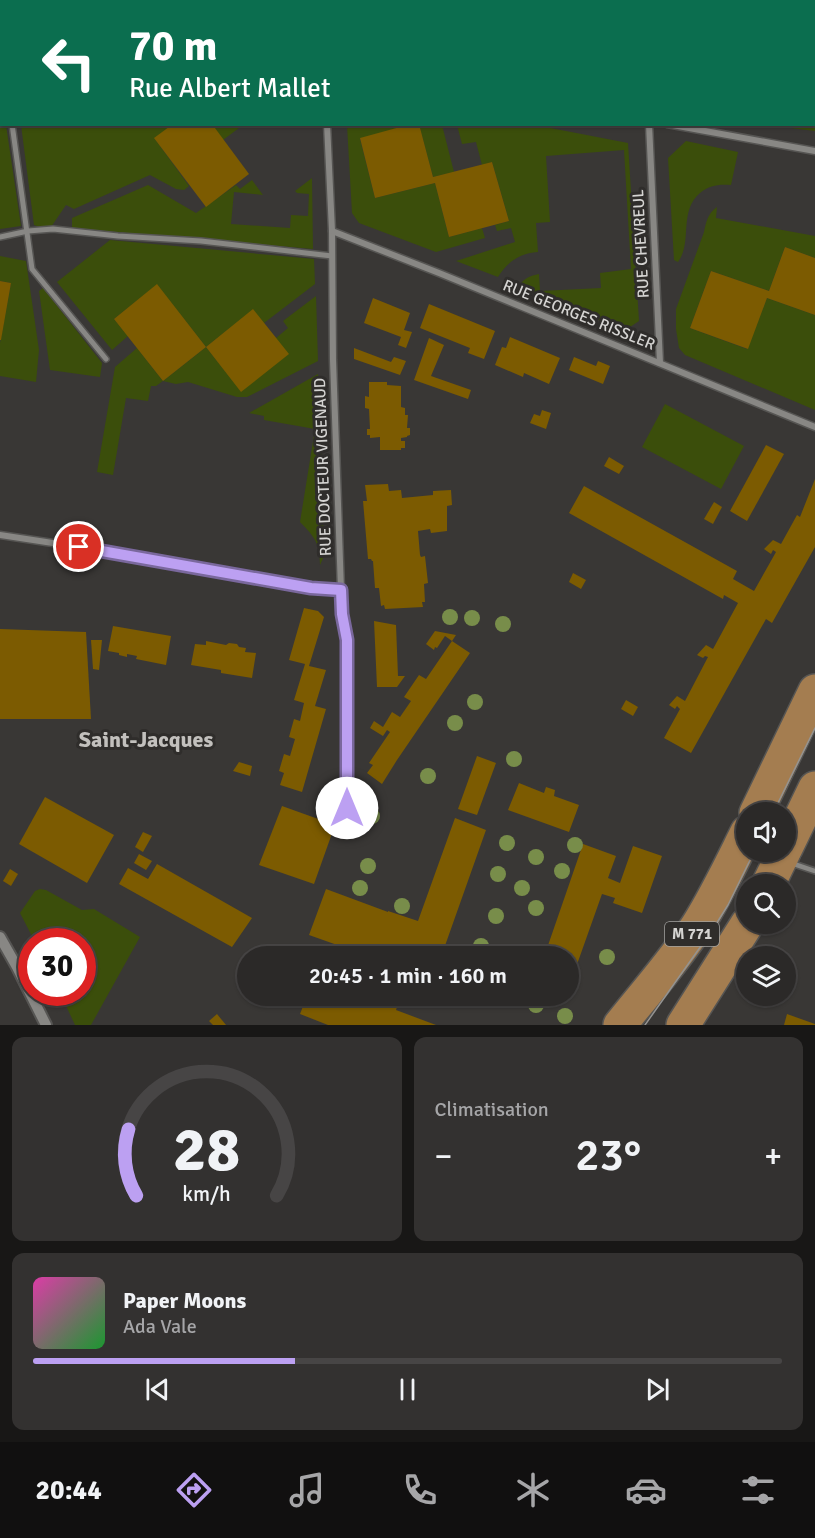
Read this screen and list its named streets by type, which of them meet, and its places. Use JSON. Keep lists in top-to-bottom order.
{
  "streets": {
    "main road": ["M 771"],
    "street": ["RUE CHEVREUL", "RUE GEORGES RISSLER", "RUE DOCTEUR VIGENAUD"]
  },
  "crossings": [
    ["RUE CHEVREUL", "RUE GEORGES RISSLER"],
    ["RUE GEORGES RISSLER", "RUE DOCTEUR VIGENAUD"]
  ],
  "districts": ["Saint-Jacques"],
  "page": {
    "turn": ["70 m", "Rue Albert Mallet"],
    "limit": "30",
    "trip": "20:45 · 1 min · 160 m",
    "tile": "Climatisation",
    "heat": ["−", "23°", "+"],
    "song": ["Paper Moons", "Ada Vale"],
    "tabs": "20:44",
    "gauge": ["28", "km/h"]
  }
}
